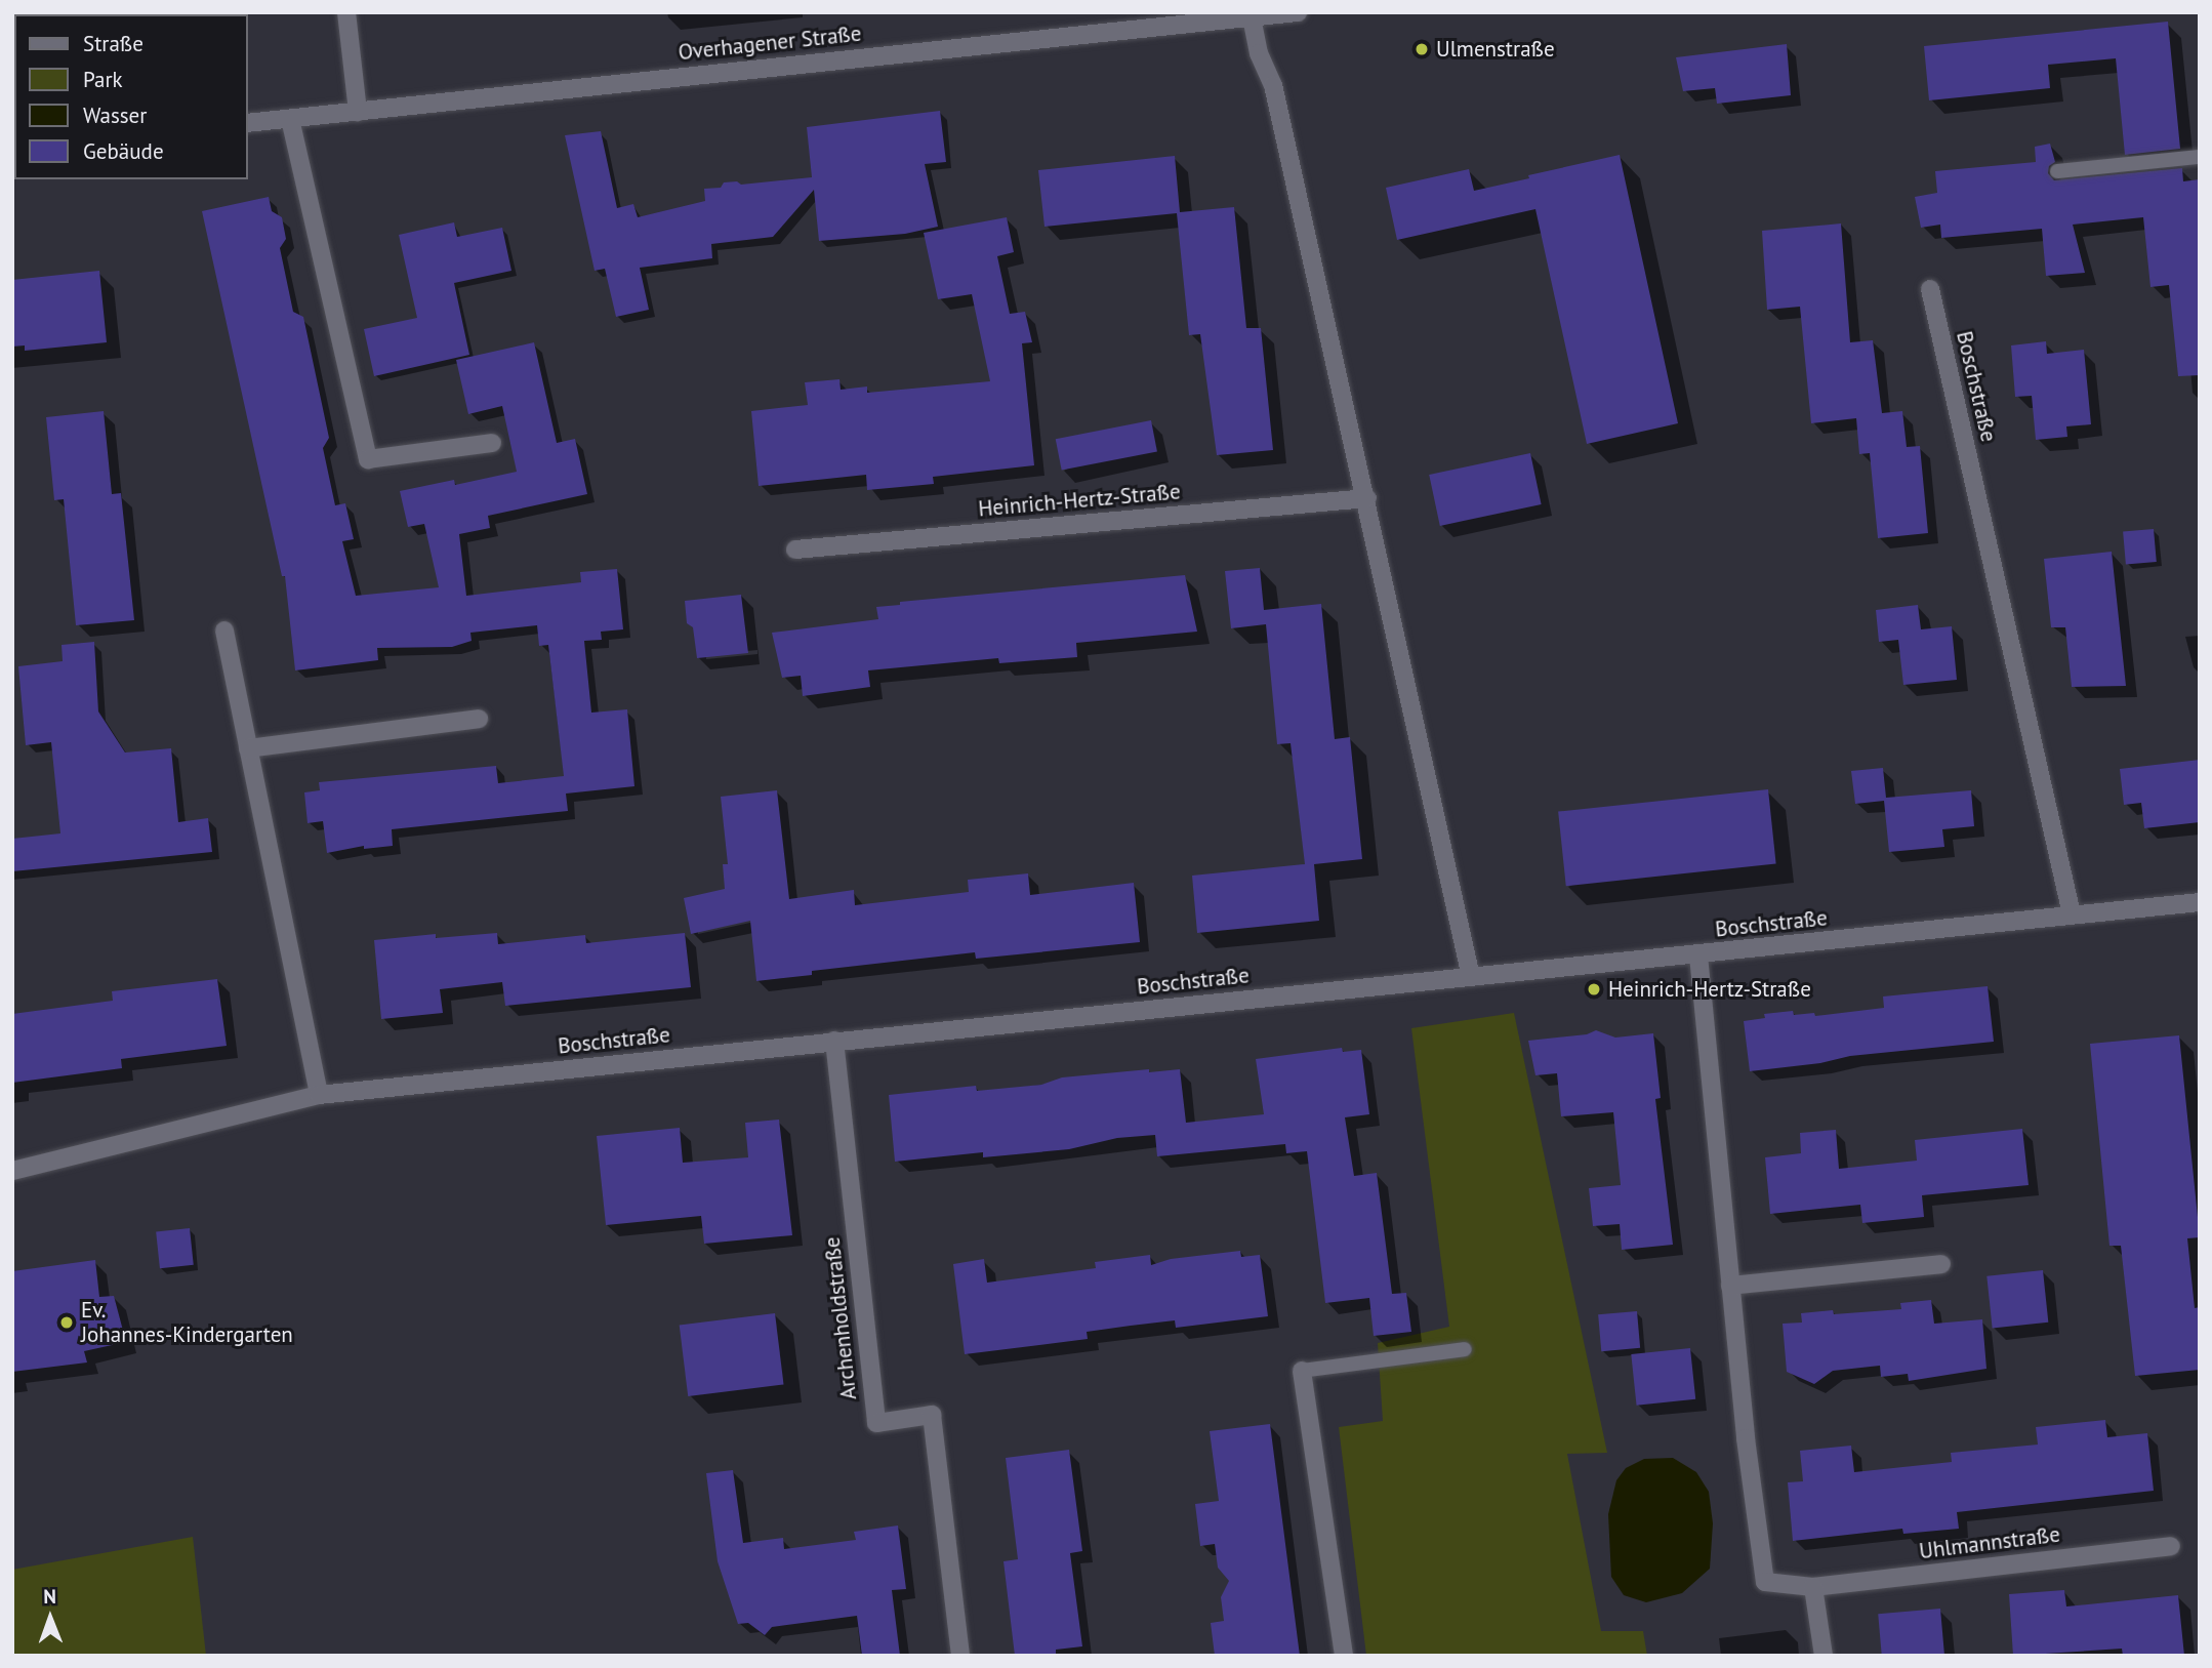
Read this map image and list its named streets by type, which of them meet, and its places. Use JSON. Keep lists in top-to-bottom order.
{
  "streets": {
    "street": [
      "Overhagener Straße",
      "Boschstraße",
      "Heinrich-Hertz-Straße",
      "Archenholdstraße",
      "Uhlmannstraße"
    ]
  },
  "crossings": [
    ["Boschstraße", "Archenholdstraße"],
    ["Boschstraße", "Uhlmannstraße"]
  ],
  "places": ["Ulmenstraße", "Heinrich-Hertz-Straße", "Ev. Johannes-Kindergarten"],
  "legend": [
    "Straße",
    "Park",
    "Wasser",
    "Gebäude"
  ],
  "north": "top"
}
